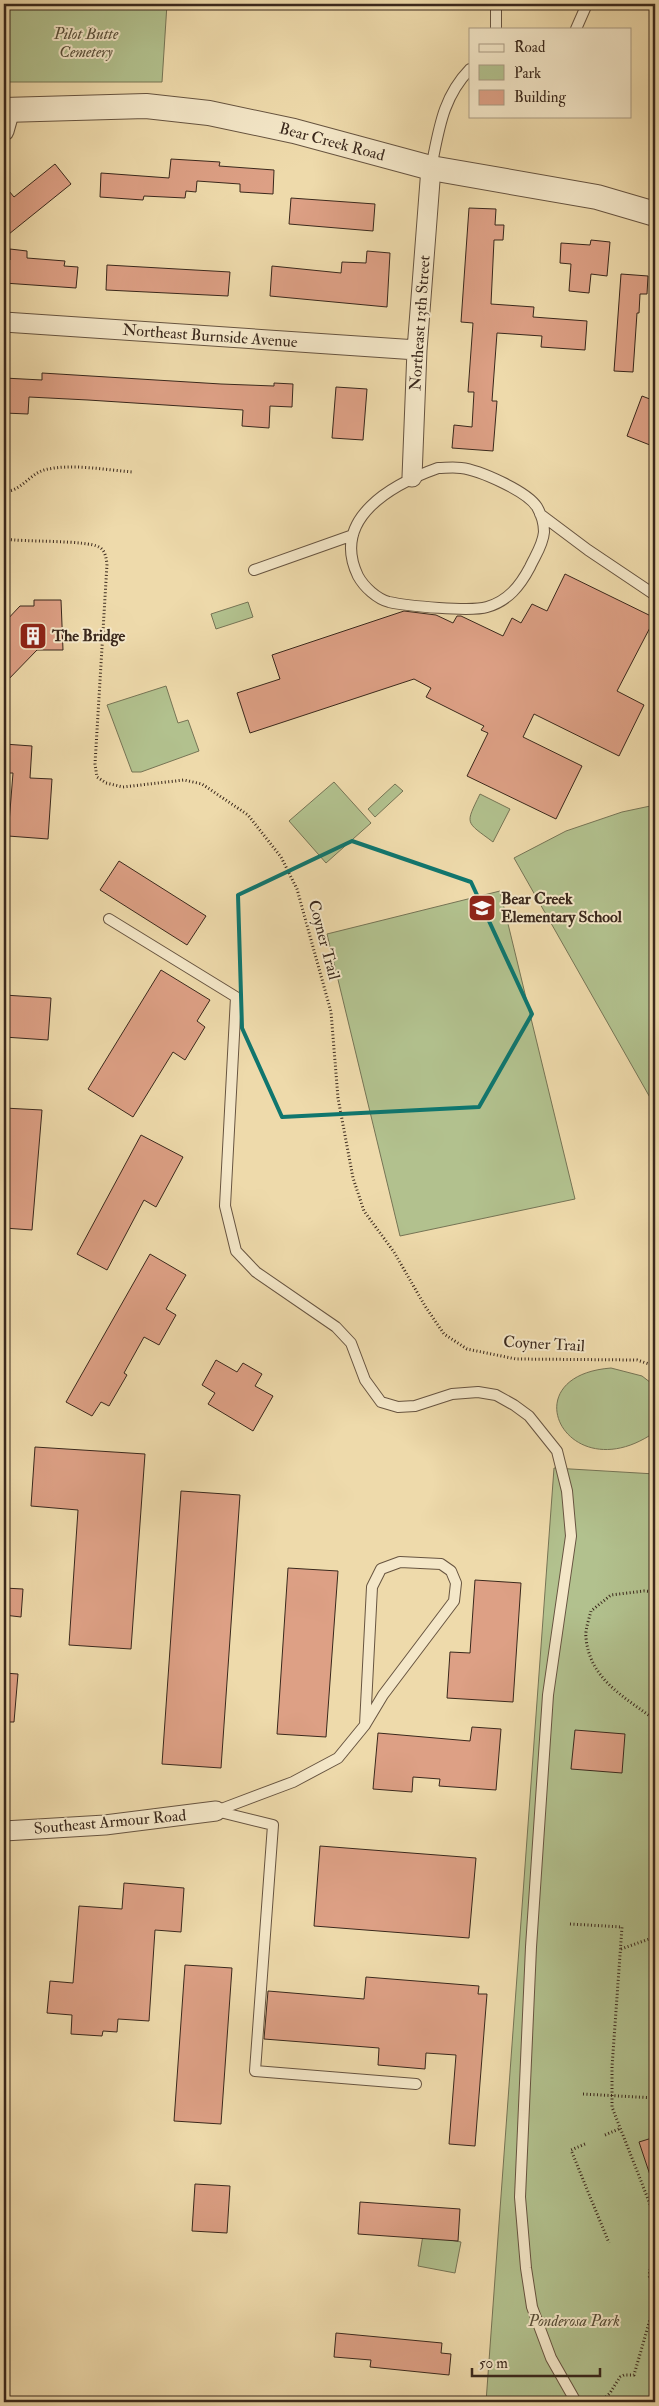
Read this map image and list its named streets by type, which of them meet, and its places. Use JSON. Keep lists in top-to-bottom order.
{
  "streets": {
    "street": [
      "Bear Creek Road",
      "Northeast 13th Street",
      "Northeast Burnside Avenue",
      "Southeast Armour Road"
    ],
    "path": ["Coyner Trail"]
  },
  "crossings": [
    ["Bear Creek Road", "Northeast 13th Street"],
    ["Northeast 13th Street", "Northeast Burnside Avenue"]
  ],
  "parks": ["Pilot Butte Cemetery", "Ponderosa Park"],
  "places": {
    "building": ["The Bridge"],
    "school or university": ["Bear Creek Elementary School"]
  },
  "legend": ["Road", "Park", "Building"],
  "scale_bar": "50 m"
}
